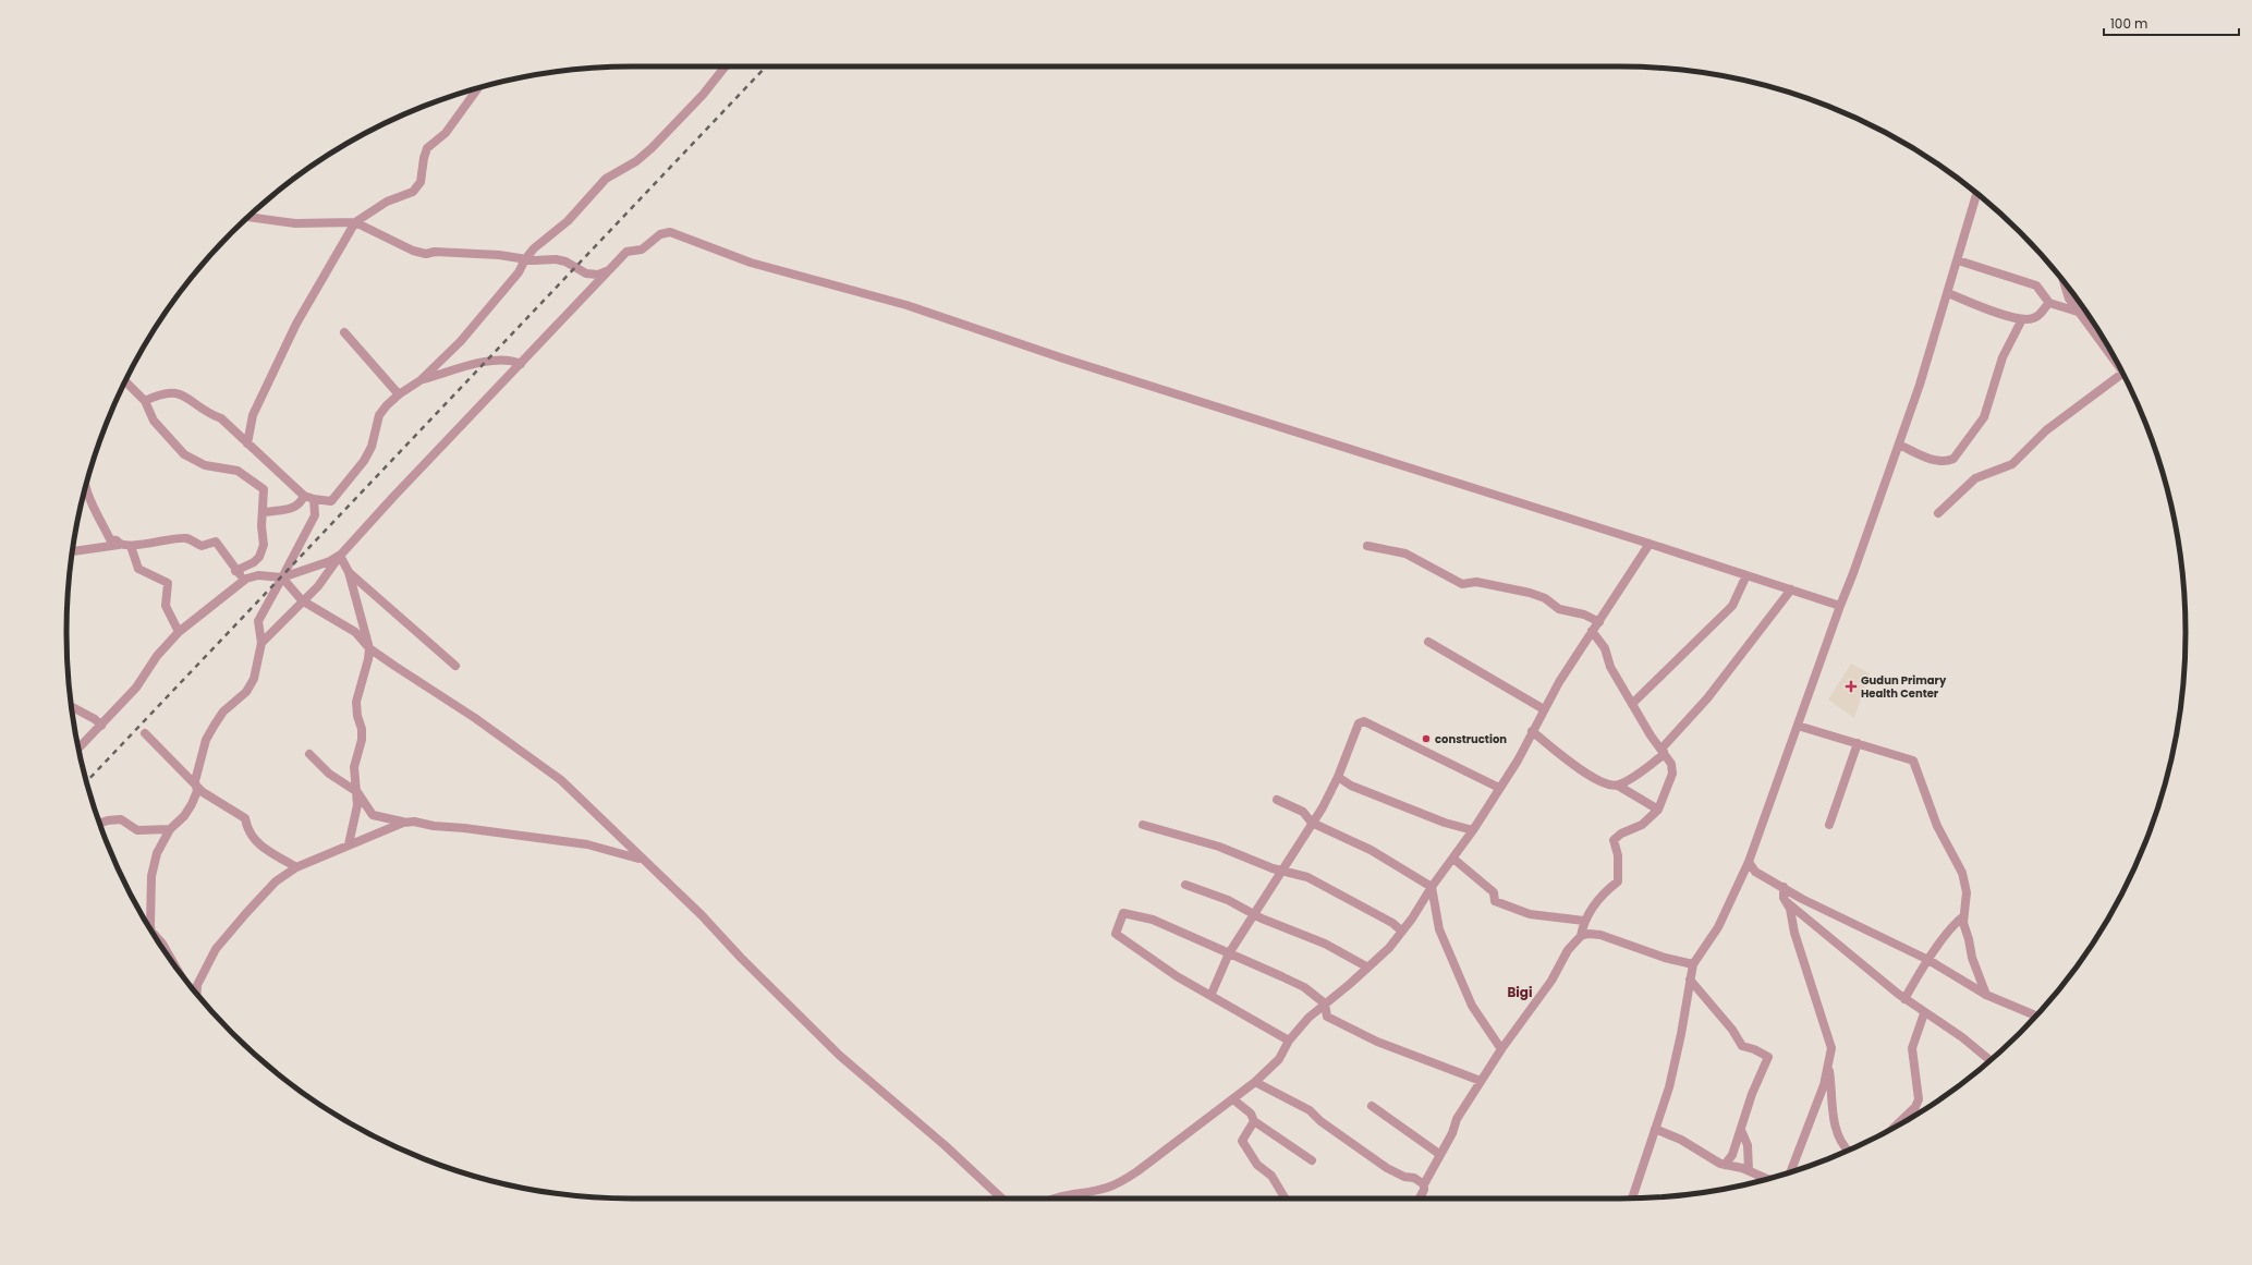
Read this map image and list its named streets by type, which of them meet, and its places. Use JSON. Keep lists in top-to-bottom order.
{
  "districts": ["Bigi"],
  "places": {
    "health": ["Gudun Primary Health Center"],
    "other": ["construction"]
  },
  "scale_bar": "100 m"
}
